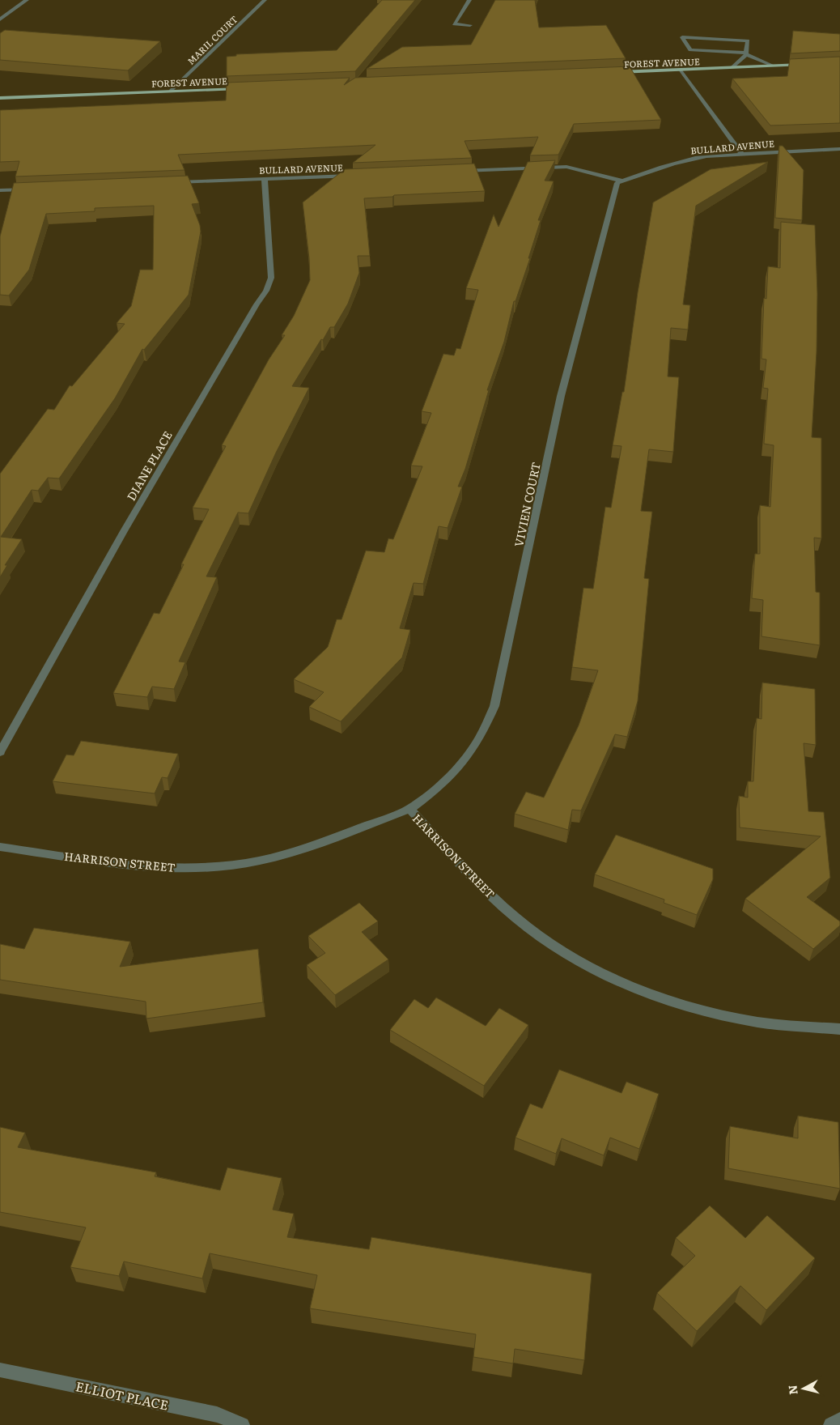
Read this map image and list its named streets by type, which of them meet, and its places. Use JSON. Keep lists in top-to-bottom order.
{
  "streets": {
    "main road": ["FOREST AVENUE"],
    "street": [
      "MARIL COURT",
      "BULLARD AVENUE",
      "DIANE PLACE",
      "VIVIEN COURT",
      "HARRISON STREET",
      "ELLIOT PLACE"
    ]
  },
  "crossings": [
    ["MARIL COURT", "FOREST AVENUE"],
    ["BULLARD AVENUE", "DIANE PLACE"],
    ["BULLARD AVENUE", "VIVIEN COURT"],
    ["VIVIEN COURT", "HARRISON STREET"]
  ],
  "north": "left"
}
